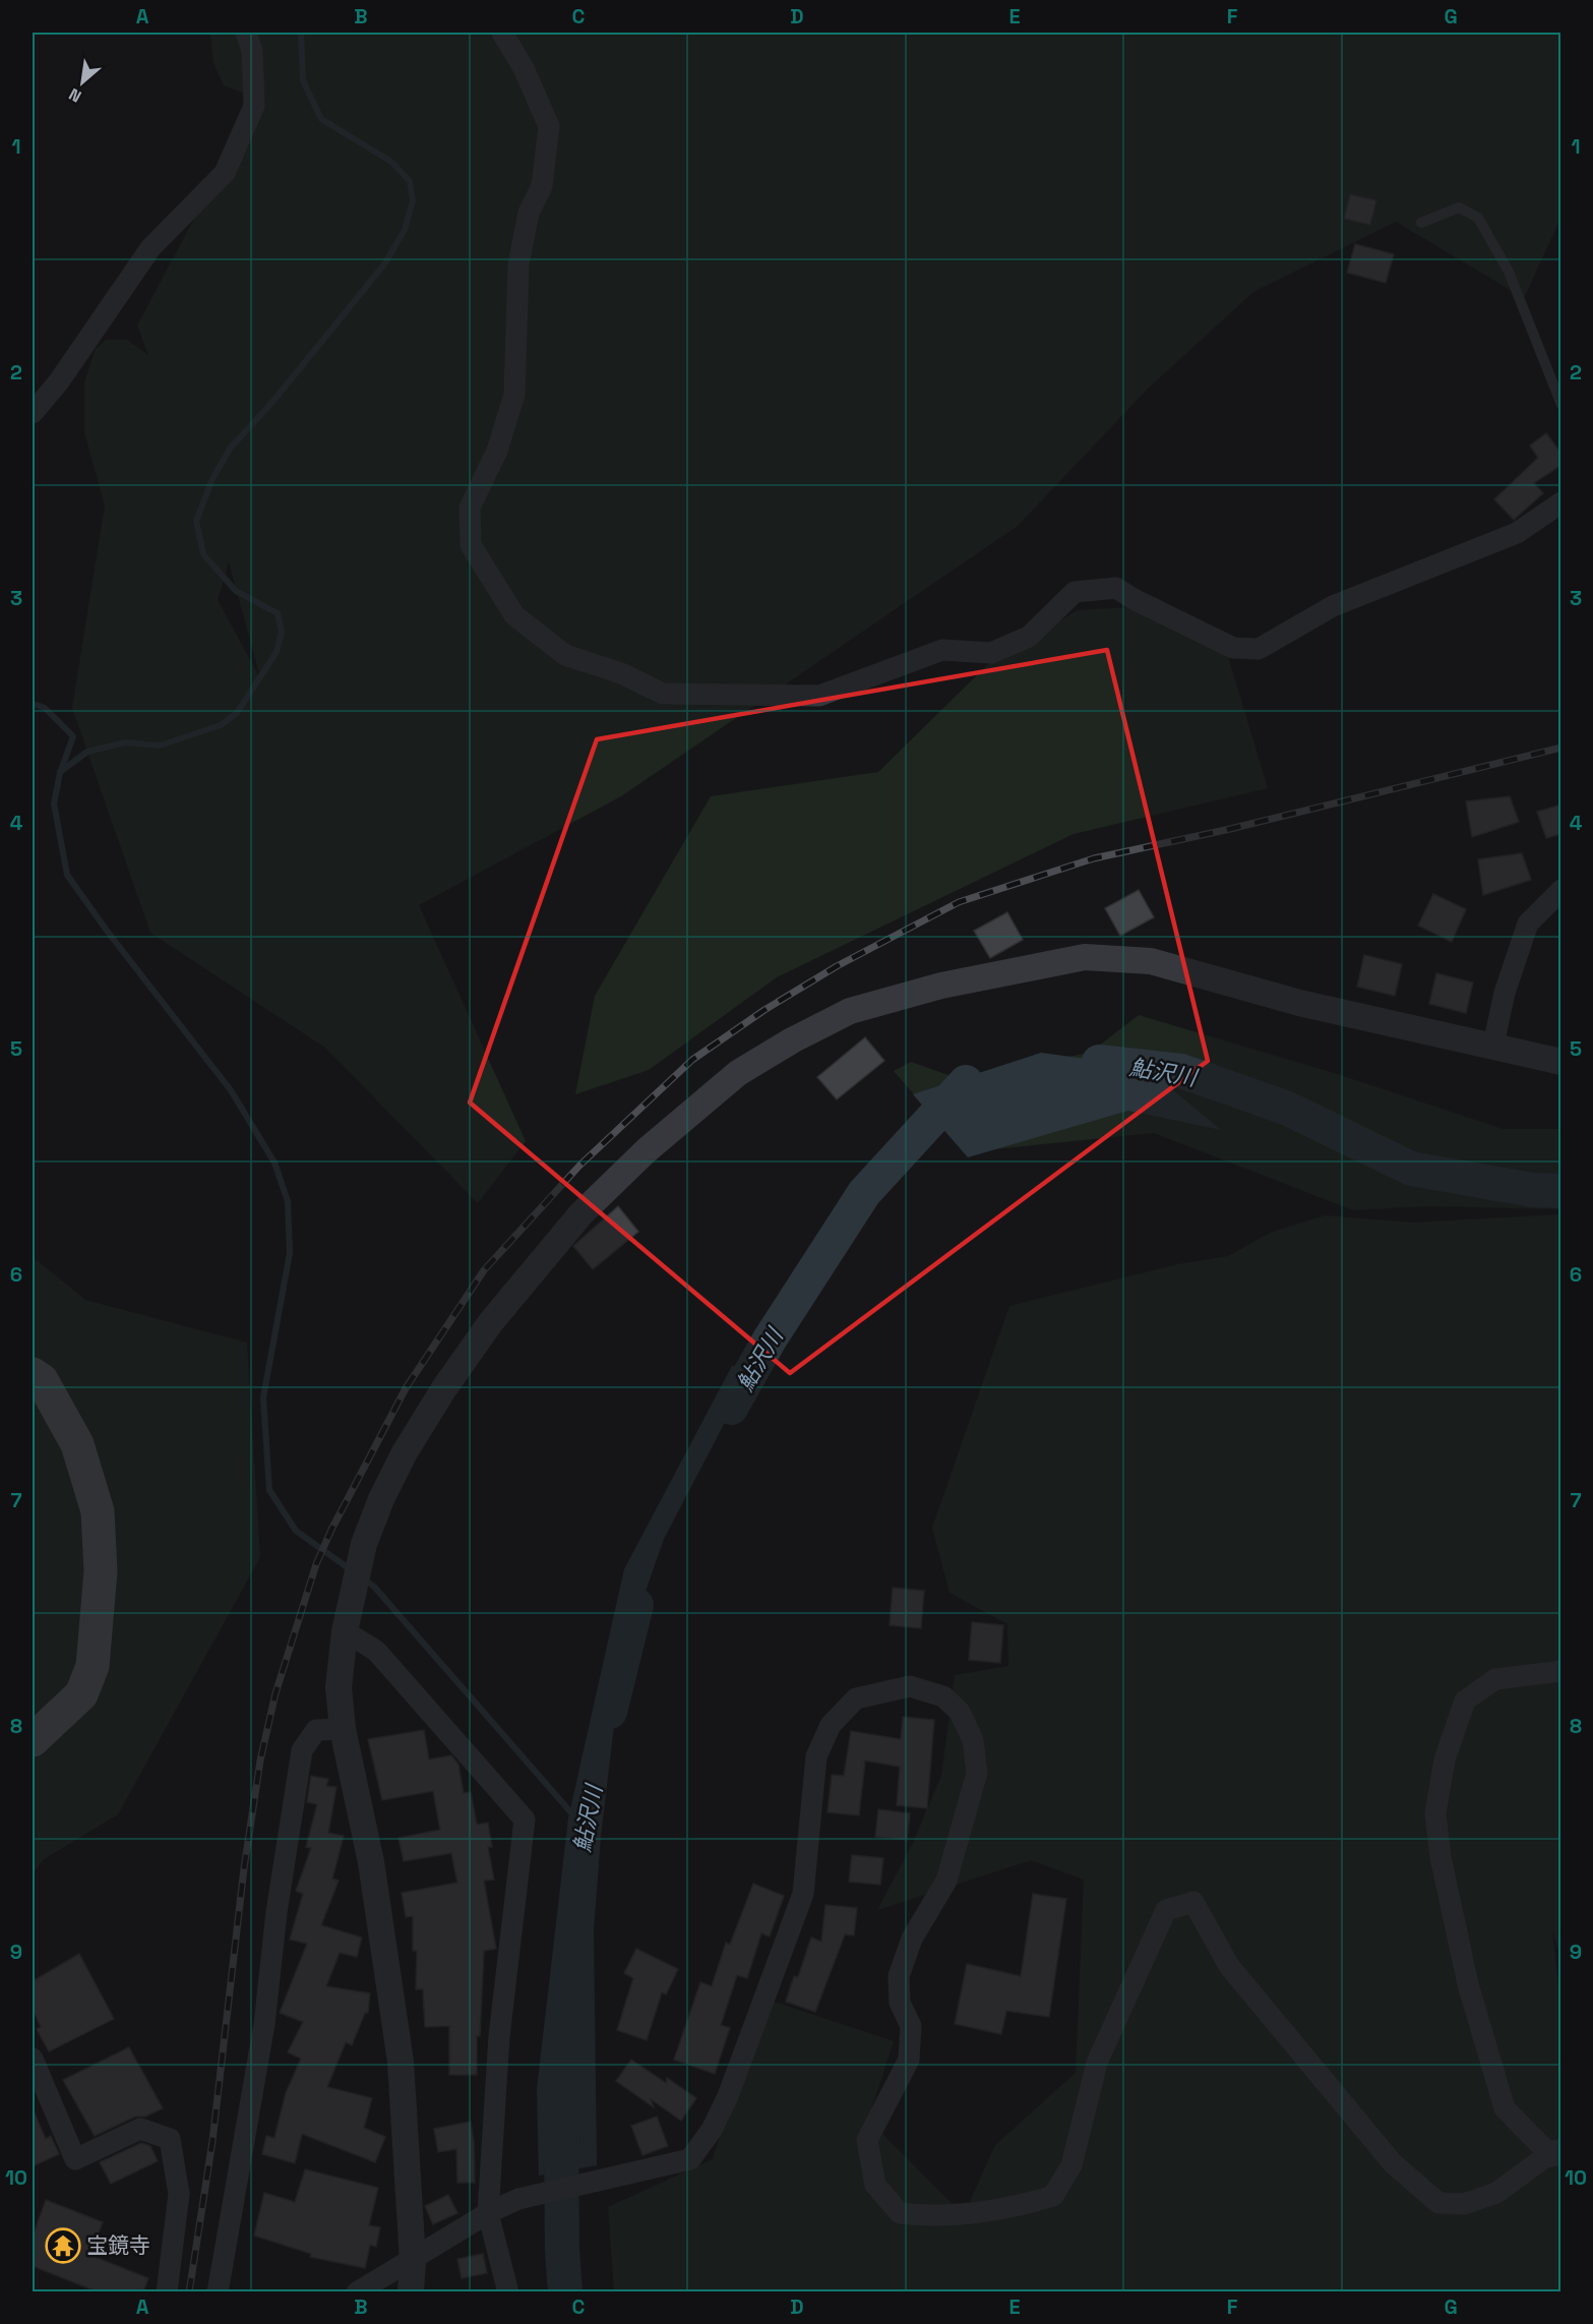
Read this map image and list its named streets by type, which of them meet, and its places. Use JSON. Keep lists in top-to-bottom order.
{
  "water": ["鮎沢川"],
  "places": {
    "temple": ["宝鏡寺"]
  },
  "north": "bottom left",
  "grid": {
    "columns": [
      "A",
      "B",
      "C",
      "D",
      "E",
      "F",
      "G"
    ],
    "rows": [
      "1",
      "2",
      "3",
      "4",
      "5",
      "6",
      "7",
      "8",
      "9",
      "10"
    ]
  }
}
